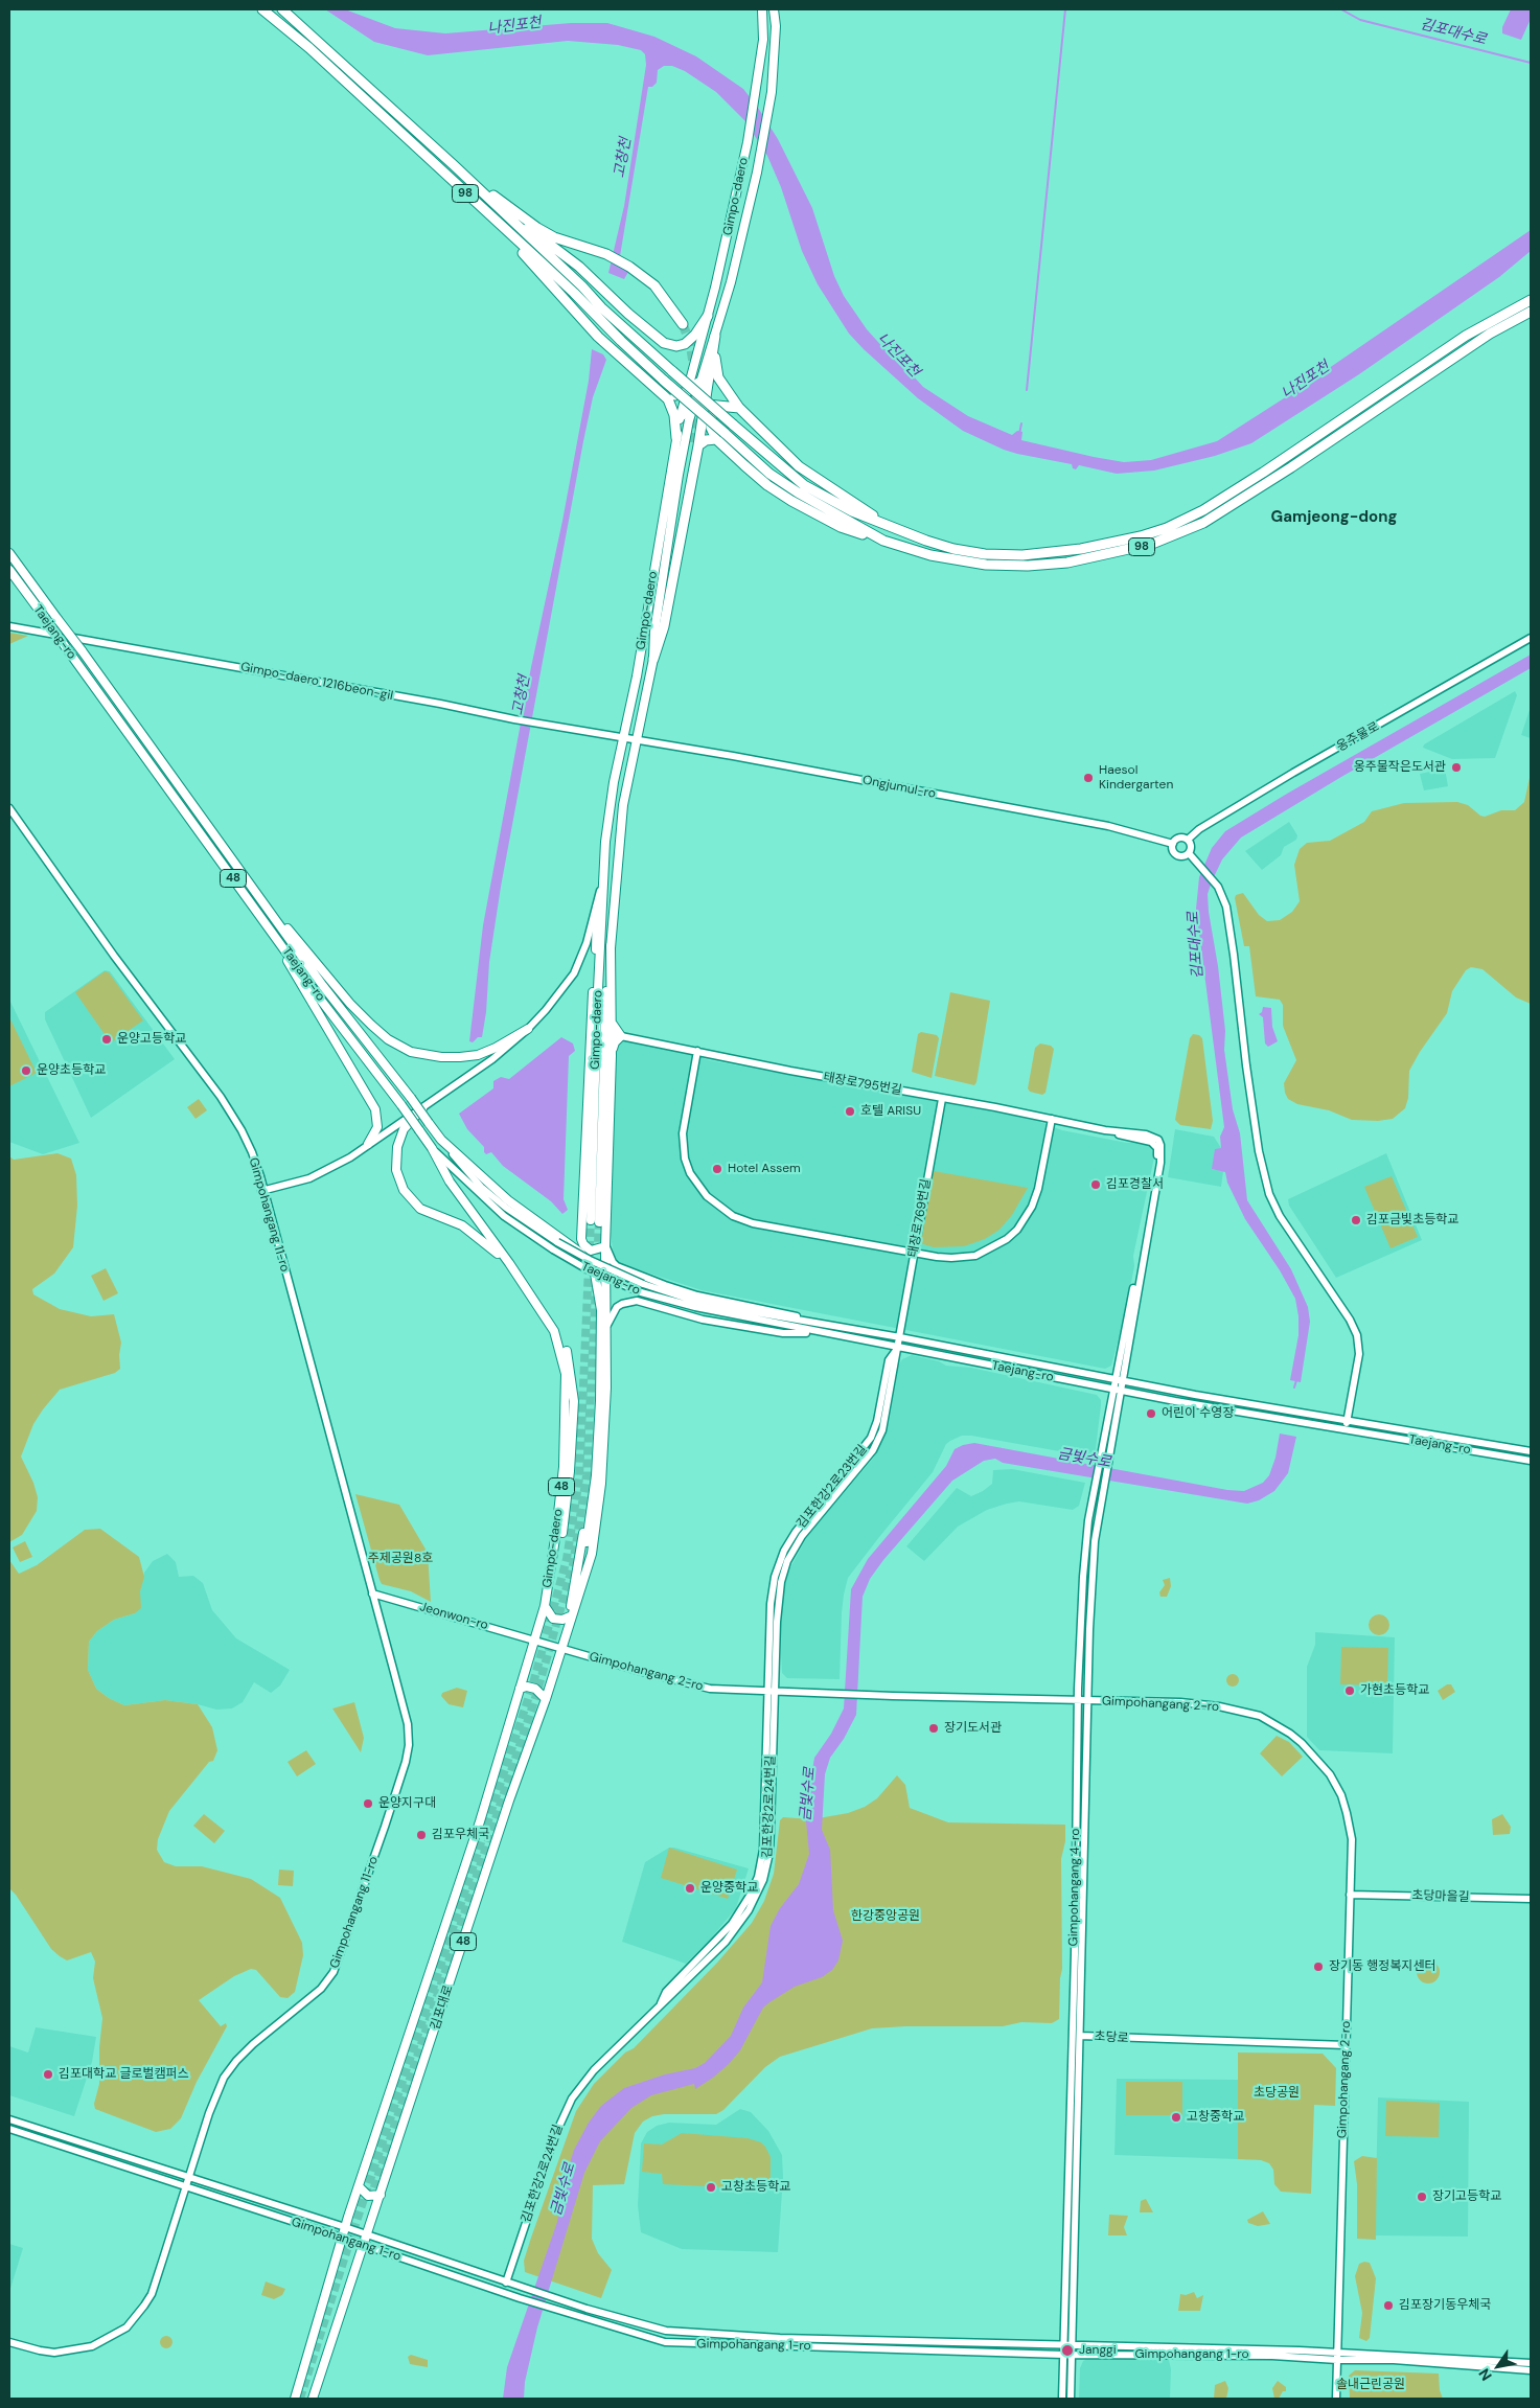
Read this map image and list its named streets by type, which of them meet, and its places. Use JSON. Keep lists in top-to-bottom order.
{
  "streets": {
    "highway": ["98"],
    "main road": [
      "Gimpo-daero",
      "Taejang-ro",
      "48",
      "김포대로"
    ],
    "street": [
      "Gimpo-daero 1216beon-gil",
      "옹주물로",
      "Ongjumul-ro",
      "태장로795번길",
      "Gimpohangang 11-ro",
      "태장로769번길",
      "김포한강2로23번길",
      "Jeonwon-ro",
      "Gimpohangang 2-ro",
      "김포한강2로24번길",
      "Gimpohangang 4-ro",
      "초당마을길",
      "초당로",
      "Gimpohangang 1-ro"
    ]
  },
  "crossings": [
    ["Gimpo-daero", "Taejang-ro"],
    ["Gimpo-daero", "Gimpo-daero 1216beon-gil"],
    ["Gimpo-daero", "Ongjumul-ro"],
    ["Gimpo-daero", "Jeonwon-ro"],
    ["Gimpo-daero", "Gimpohangang 2-ro"],
    ["Gimpo-daero", "김포대로"],
    ["Taejang-ro", "48"],
    ["Taejang-ro", "태장로795번길"],
    ["Taejang-ro", "태장로769번길"],
    ["Taejang-ro", "김포한강2로23번길"],
    ["Taejang-ro", "Gimpohangang 4-ro"],
    ["Gimpo-daero 1216beon-gil", "Ongjumul-ro"],
    ["옹주물로", "Ongjumul-ro"],
    ["태장로795번길", "태장로769번길"],
    ["태장로795번길", "Gimpohangang 4-ro"],
    ["Gimpohangang 11-ro", "Jeonwon-ro"],
    ["Gimpohangang 11-ro", "Gimpohangang 1-ro"],
    ["태장로769번길", "김포한강2로23번길"],
    ["김포한강2로23번길", "Gimpohangang 2-ro"],
    ["김포한강2로23번길", "김포한강2로24번길"],
    ["Jeonwon-ro", "Gimpohangang 2-ro"],
    ["Jeonwon-ro", "김포대로"],
    ["Gimpohangang 2-ro", "김포한강2로24번길"],
    ["Gimpohangang 2-ro", "Gimpohangang 4-ro"],
    ["Gimpohangang 2-ro", "초당마을길"],
    ["Gimpohangang 2-ro", "김포대로"],
    ["Gimpohangang 2-ro", "초당로"],
    ["Gimpohangang 2-ro", "Gimpohangang 1-ro"],
    ["김포한강2로24번길", "Gimpohangang 1-ro"],
    ["Gimpohangang 4-ro", "초당로"],
    ["Gimpohangang 4-ro", "Gimpohangang 1-ro"],
    ["김포대로", "Gimpohangang 1-ro"]
  ],
  "districts": ["Gamjeong-dong"],
  "water": [
    "나진포천",
    "김포대수로",
    "고창천",
    "금빛수로"
  ],
  "parks": [
    "주제공원8호",
    "한강중앙공원",
    "초당공원",
    "솔내근린공원"
  ],
  "places": [
    "옹주물작은도서관",
    "Haesol Kindergarten",
    "운양고등학교",
    "운양초등학교",
    "호텔 ARISU",
    "Hotel Assem",
    "김포경찰서",
    "김포금빛초등학교",
    "어린이 수영장",
    "가현초등학교",
    "장기도서관",
    "운양지구대",
    "김포우체국",
    "운양중학교",
    "장기동 행정복지센터",
    "김포대학교 글로벌캠퍼스",
    "고창중학교",
    "고창초등학교",
    "장기고등학교",
    "김포장기동우체국",
    "Janggi"
  ],
  "north": "bottom left"
}
